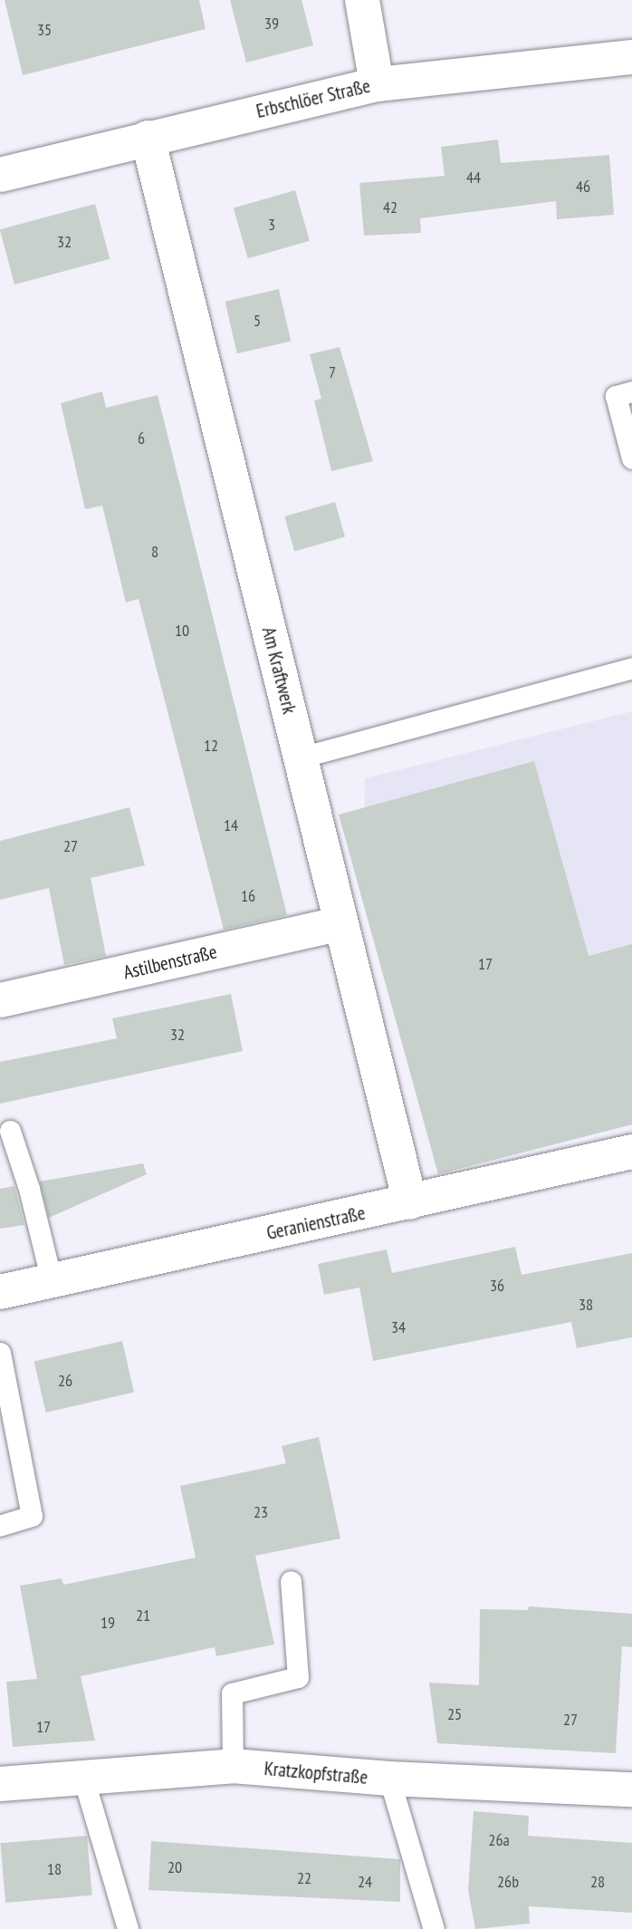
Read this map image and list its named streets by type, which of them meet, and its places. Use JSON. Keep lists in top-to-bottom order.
{
  "streets": {
    "street": [
      "Erbschlöer Straße",
      "Am Kraftwerk",
      "Astilbenstraße",
      "Geranienstraße",
      "Kratzkopfstraße"
    ]
  },
  "crossings": [
    ["Erbschlöer Straße", "Am Kraftwerk"],
    ["Am Kraftwerk", "Astilbenstraße"],
    ["Am Kraftwerk", "Geranienstraße"]
  ],
  "house_numbers": [
    "39",
    "35",
    "44",
    "46",
    "42",
    "3",
    "32",
    "5",
    "7",
    "6",
    "8",
    "10",
    "12",
    "14",
    "27",
    "16",
    "17",
    "32",
    "36",
    "38",
    "34",
    "26",
    "23",
    "21",
    "19",
    "25",
    "27",
    "17",
    "26a",
    "20",
    "18",
    "22",
    "24",
    "26b",
    "28"
  ]
}
